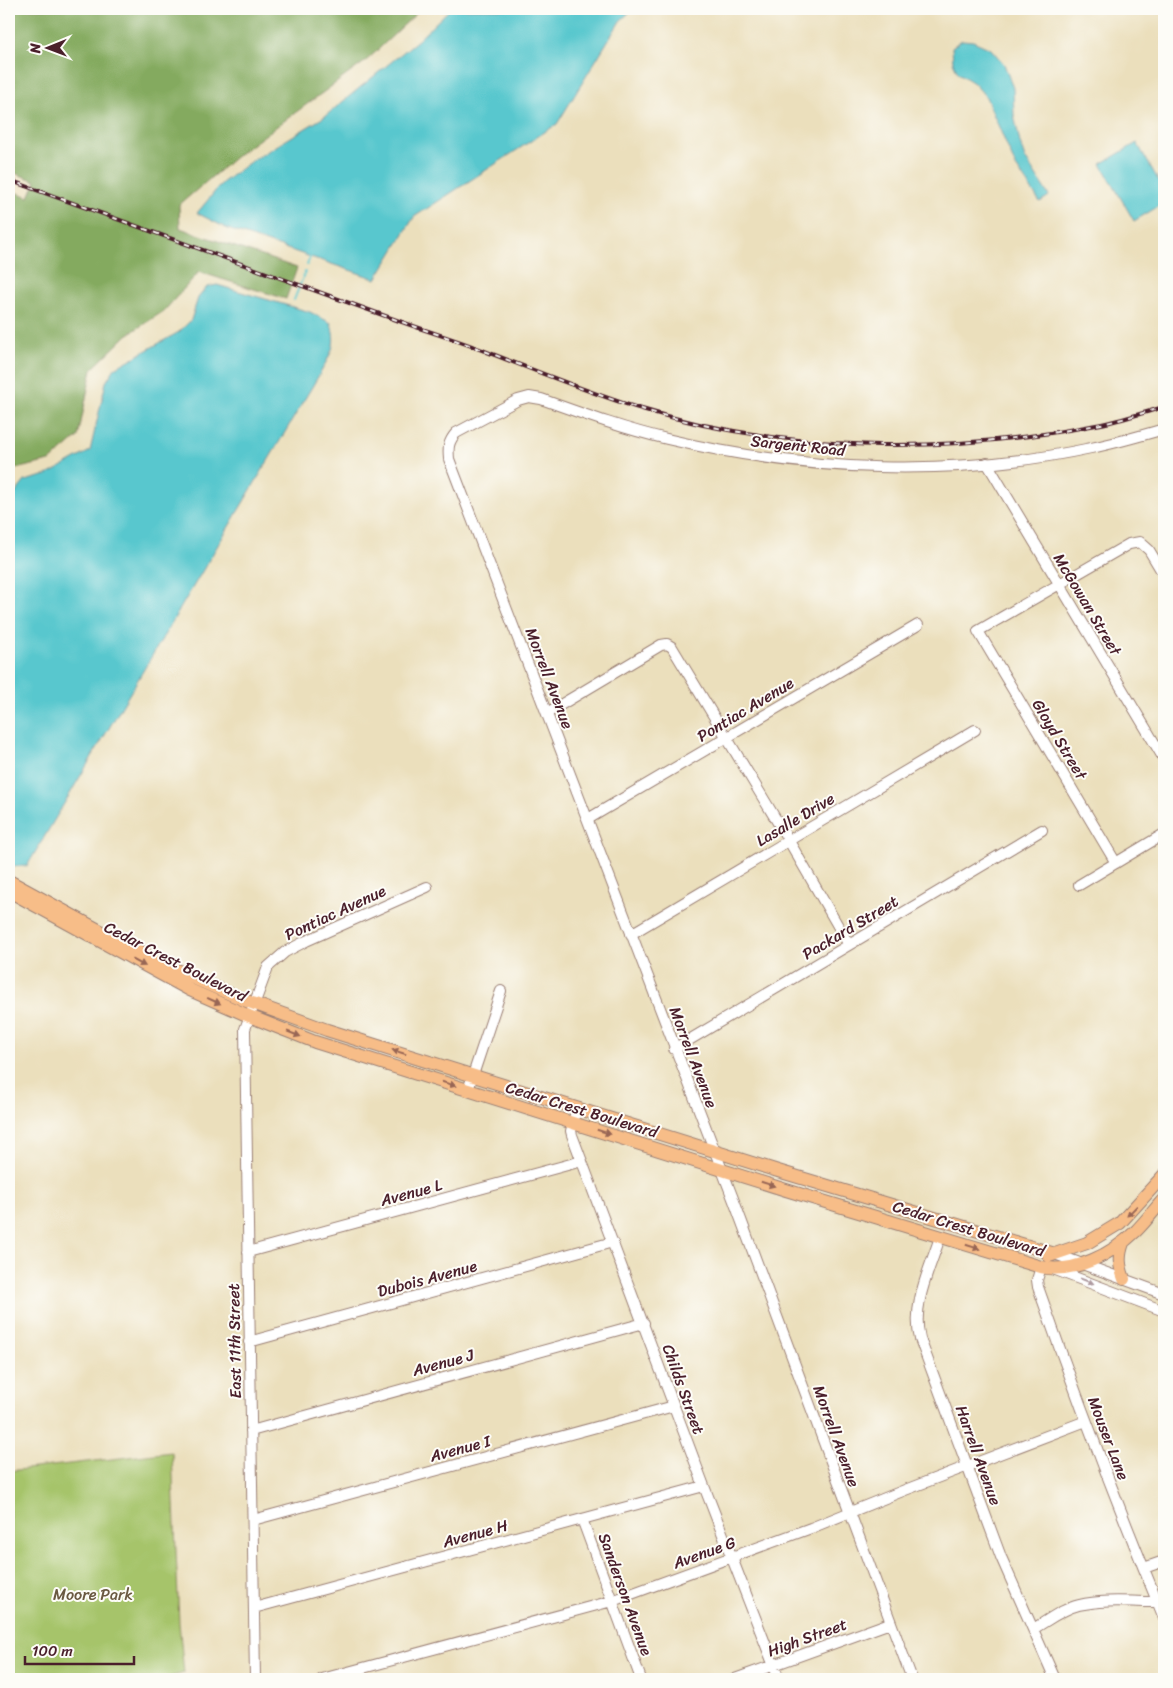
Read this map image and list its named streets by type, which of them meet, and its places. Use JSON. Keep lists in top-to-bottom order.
{
  "streets": {
    "main road": ["Cedar Crest Boulevard"],
    "street": [
      "Sargent Road",
      "McGowan Street",
      "Morrell Avenue",
      "Pontiac Avenue",
      "Gloyd Street",
      "Lasalle Drive",
      "Packard Street",
      "Avenue L",
      "Dubois Avenue",
      "East 11th Street",
      "Avenue J",
      "Childs Street",
      "Mouser Lane",
      "Avenue I",
      "Harrell Avenue",
      "Avenue H",
      "Avenue G",
      "Sanderson Avenue",
      "High Street"
    ]
  },
  "crossings": [
    ["Sargent Road", "McGowan Street"],
    ["Sargent Road", "Morrell Avenue"],
    ["McGowan Street", "Gloyd Street"],
    ["Morrell Avenue", "Pontiac Avenue"],
    ["Morrell Avenue", "Lasalle Drive"],
    ["Morrell Avenue", "Packard Street"],
    ["Morrell Avenue", "Cedar Crest Boulevard"],
    ["Morrell Avenue", "Avenue G"],
    ["Morrell Avenue", "High Street"],
    ["Pontiac Avenue", "Cedar Crest Boulevard"],
    ["Pontiac Avenue", "East 11th Street"],
    ["Cedar Crest Boulevard", "East 11th Street"],
    ["Cedar Crest Boulevard", "Childs Street"],
    ["Cedar Crest Boulevard", "Mouser Lane"],
    ["Cedar Crest Boulevard", "Harrell Avenue"],
    ["Avenue L", "East 11th Street"],
    ["Avenue L", "Childs Street"],
    ["Dubois Avenue", "East 11th Street"],
    ["Dubois Avenue", "Childs Street"],
    ["East 11th Street", "Avenue J"],
    ["East 11th Street", "Avenue I"],
    ["East 11th Street", "Avenue H"],
    ["Avenue J", "Childs Street"],
    ["Childs Street", "Avenue I"],
    ["Childs Street", "Avenue H"],
    ["Childs Street", "Avenue G"],
    ["Childs Street", "High Street"],
    ["Mouser Lane", "Avenue G"],
    ["Harrell Avenue", "Avenue G"],
    ["Avenue H", "Sanderson Avenue"],
    ["Avenue G", "Sanderson Avenue"]
  ],
  "parks": ["Moore Park"],
  "scale_bar": "100 m",
  "north": "left"
}
